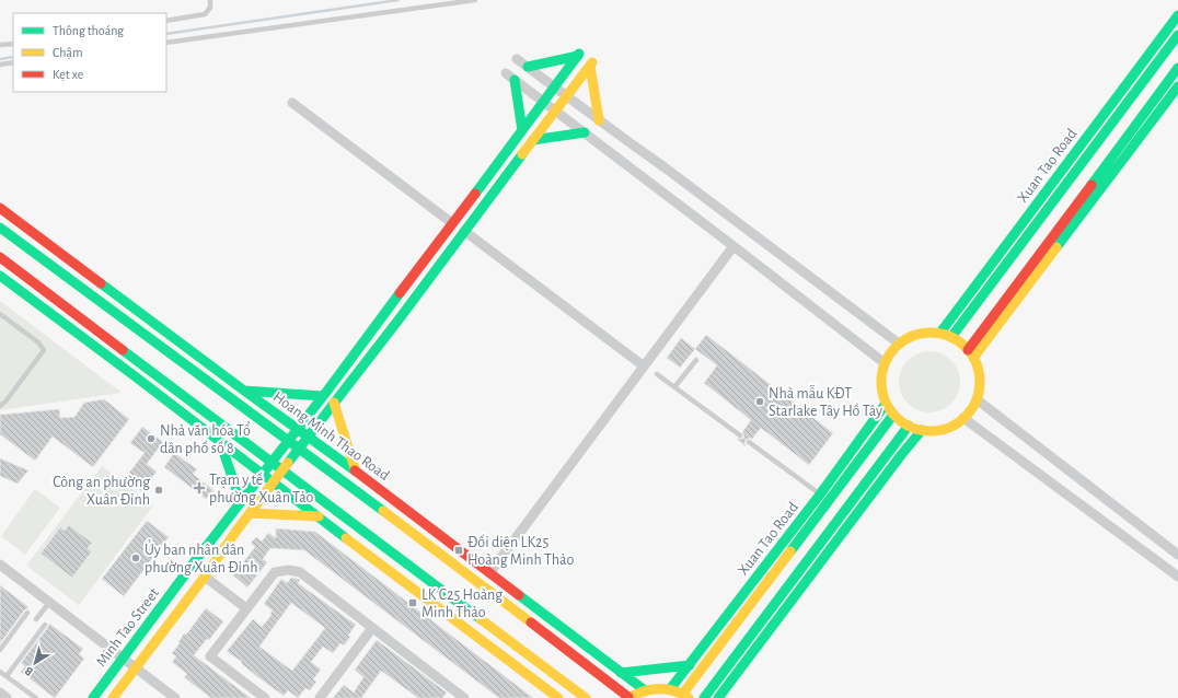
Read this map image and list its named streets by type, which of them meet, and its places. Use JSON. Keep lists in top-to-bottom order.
{
  "streets": {
    "main road": ["Xuan Tao Road", "Hoang Minh Thao Road", "Minh Tao Street"]
  },
  "crossings": [
    ["Hoang Minh Thao Road", "Minh Tao Street"]
  ],
  "places": {
    "other": [
      "Nhà mẫu KĐT Starlake Tây Hồ Tây",
      "Nhà văn hóa Tổ dân phố số 8",
      "Công an phường Xuân Đỉnh",
      "Ủy ban nhân dân phường Xuân Đỉnh"
    ],
    "health": ["Trạm y tế phường Xuân Tảo"],
    "transit": ["Đối diện LK25 Hoàng Minh Thảo", "LK C25 Hoàng Minh Thảo"]
  },
  "legend": ["Thông thoáng", "Chậm", "Kẹt xe"],
  "north": "bottom left"
}
